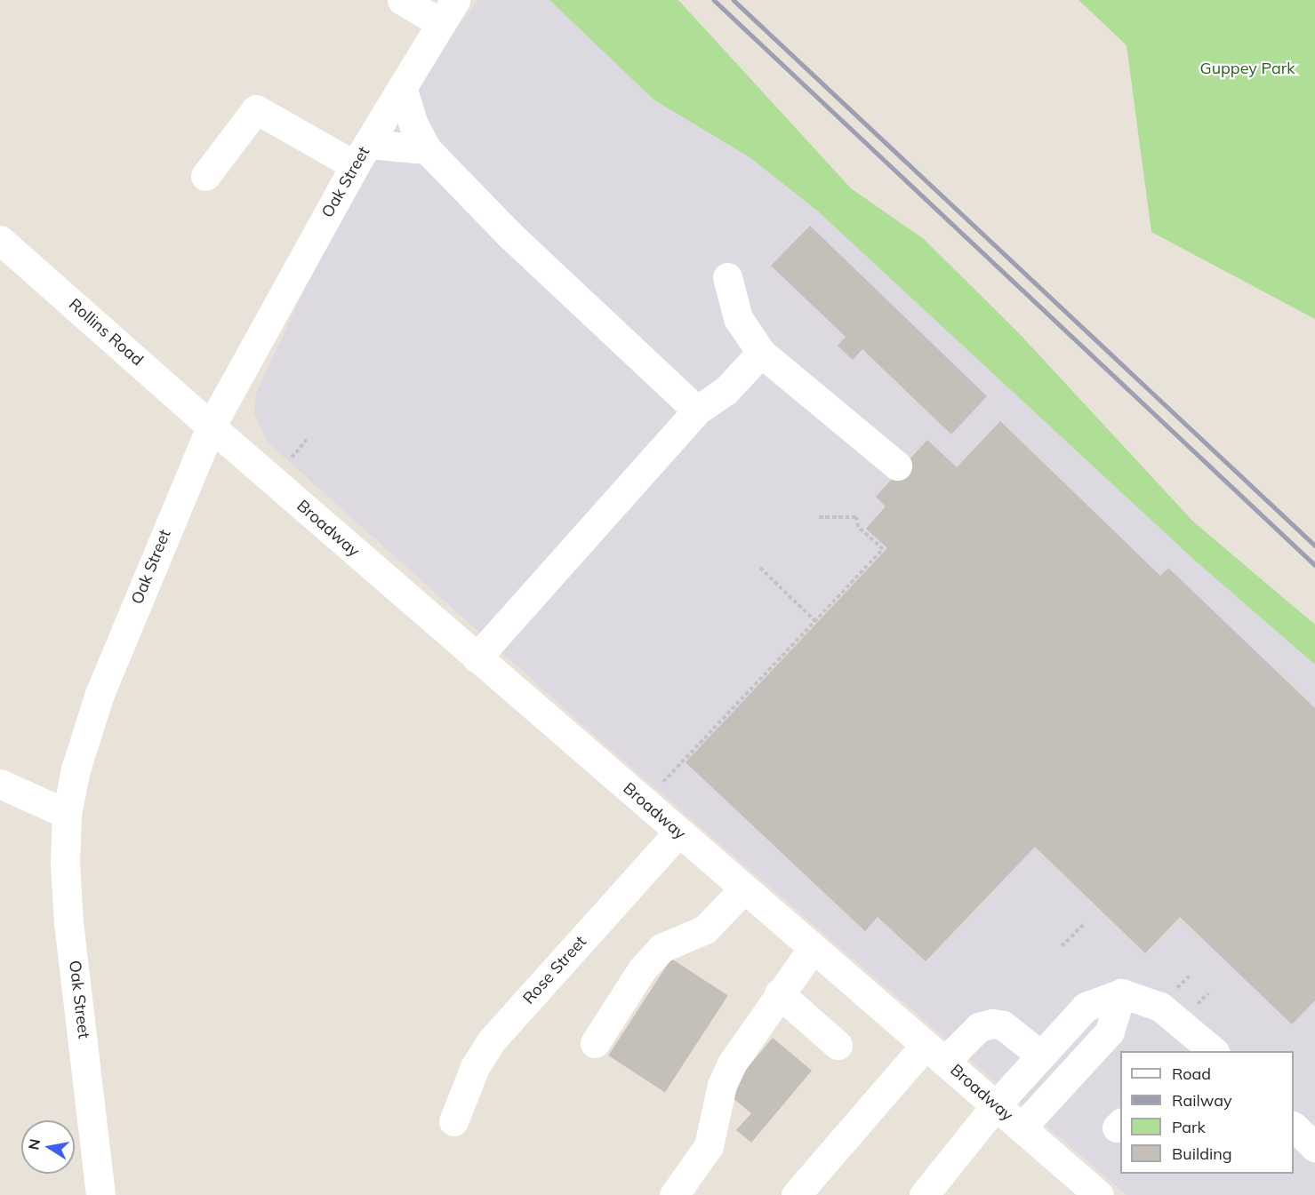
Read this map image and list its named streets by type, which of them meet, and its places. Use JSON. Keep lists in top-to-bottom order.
{
  "streets": {
    "street": [
      "Oak Street",
      "Rollins Road",
      "Broadway",
      "Rose Street"
    ]
  },
  "crossings": [
    ["Oak Street", "Rollins Road"],
    ["Oak Street", "Broadway"],
    ["Rollins Road", "Broadway"],
    ["Broadway", "Rose Street"]
  ],
  "parks": ["Guppey Park"],
  "legend": [
    "Road",
    "Railway",
    "Park",
    "Building"
  ],
  "north": "left"
}
